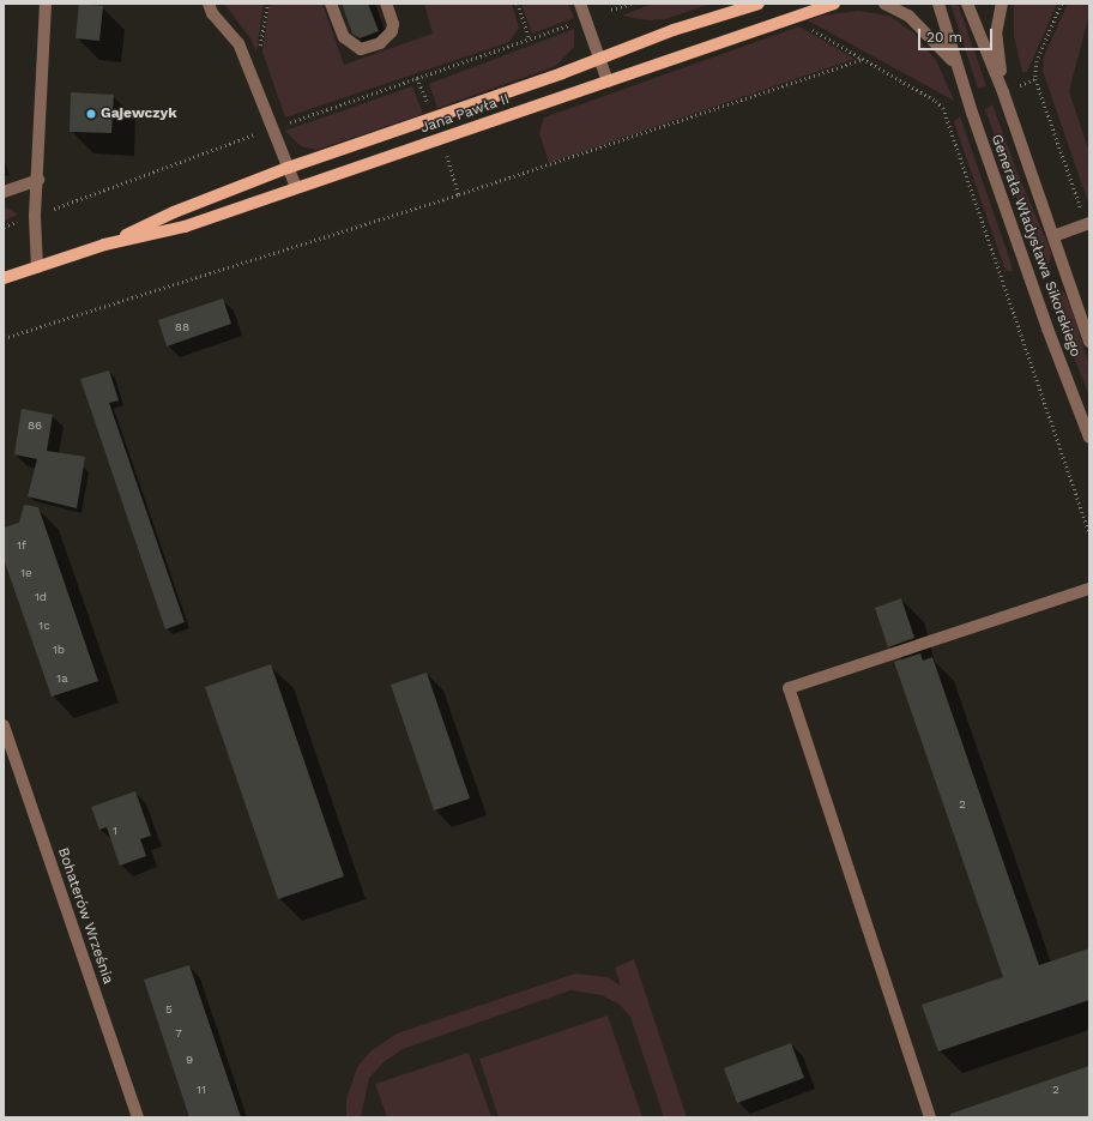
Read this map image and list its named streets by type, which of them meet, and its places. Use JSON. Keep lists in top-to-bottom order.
{
  "streets": {
    "main road": ["Jana Pawła II"],
    "street": ["Generała Władysława Sikorskiego", "Bohaterów Września"]
  },
  "places": ["Gajewczyk"],
  "house_numbers": [
    "88",
    "86",
    "1f",
    "1e",
    "1d",
    "1c",
    "1b",
    "1a",
    "2",
    "1",
    "5",
    "7",
    "9",
    "11",
    "2"
  ],
  "scale_bar": "20 m"
}
